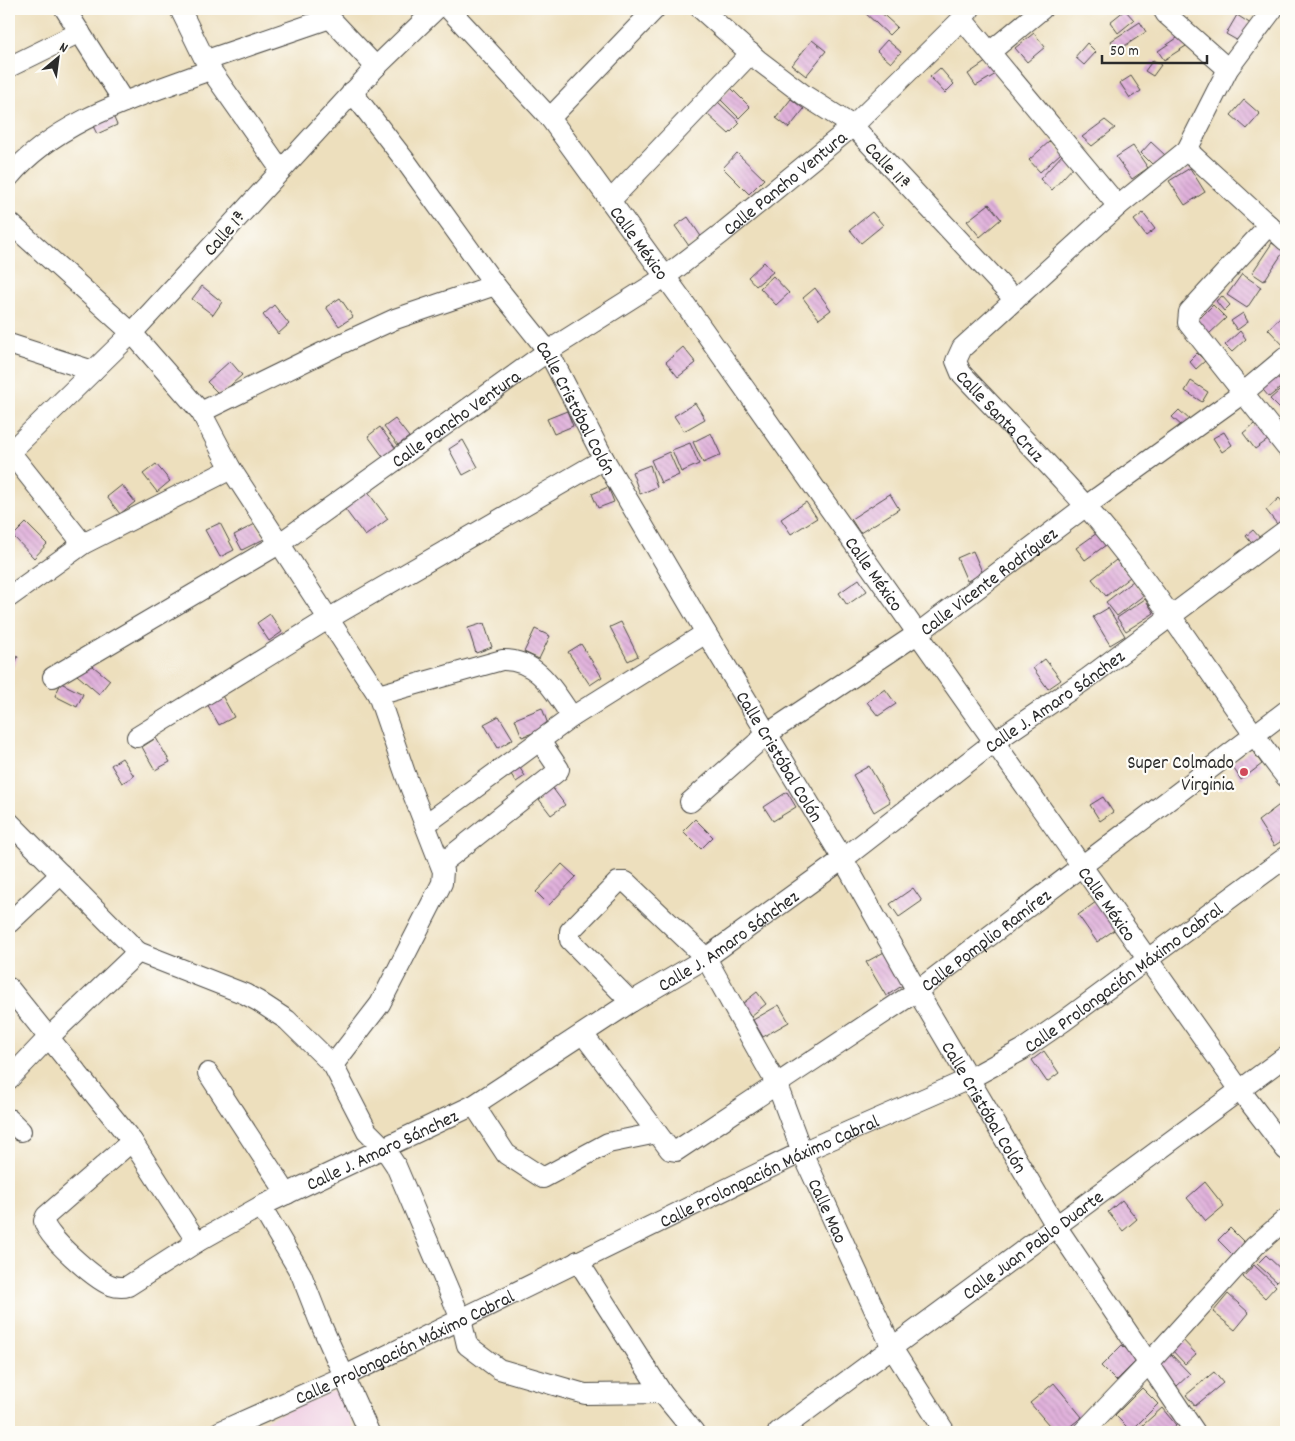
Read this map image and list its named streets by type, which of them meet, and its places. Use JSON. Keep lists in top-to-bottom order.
{
  "streets": {
    "street": [
      "Calle 11ª",
      "Calle Pancho Ventura",
      "Calle 1ª",
      "Calle México",
      "Calle Cristóbal Colón",
      "Calle Santa Cruz",
      "Calle Vicente Rodríguez",
      "Calle J. Amaro Sánchez",
      "Calle Pomplio Ramírez",
      "Calle Prolongación Máximo Cabral",
      "Calle Mao",
      "Calle Juan Pablo Duarte"
    ]
  },
  "crossings": [
    ["Calle 11ª", "Calle Pancho Ventura"],
    ["Calle 11ª", "Calle Santa Cruz"],
    ["Calle Pancho Ventura", "Calle México"],
    ["Calle Pancho Ventura", "Calle Cristóbal Colón"],
    ["Calle 1ª", "Calle Cristóbal Colón"],
    ["Calle México", "Calle Vicente Rodríguez"],
    ["Calle México", "Calle J. Amaro Sánchez"],
    ["Calle México", "Calle Pomplio Ramírez"],
    ["Calle México", "Calle Prolongación Máximo Cabral"],
    ["Calle México", "Calle Juan Pablo Duarte"],
    ["Calle Cristóbal Colón", "Calle Vicente Rodríguez"],
    ["Calle Cristóbal Colón", "Calle J. Amaro Sánchez"],
    ["Calle Cristóbal Colón", "Calle Pomplio Ramírez"],
    ["Calle Cristóbal Colón", "Calle Prolongación Máximo Cabral"],
    ["Calle Cristóbal Colón", "Calle Juan Pablo Duarte"],
    ["Calle Santa Cruz", "Calle Vicente Rodríguez"],
    ["Calle Santa Cruz", "Calle J. Amaro Sánchez"],
    ["Calle Santa Cruz", "Calle Pomplio Ramírez"],
    ["Calle J. Amaro Sánchez", "Calle Mao"],
    ["Calle Pomplio Ramírez", "Calle Mao"],
    ["Calle Prolongación Máximo Cabral", "Calle Mao"],
    ["Calle Mao", "Calle Juan Pablo Duarte"]
  ],
  "places": ["Super Colmado Virginia"],
  "scale_bar": "50 m",
  "north": "top right"
}
